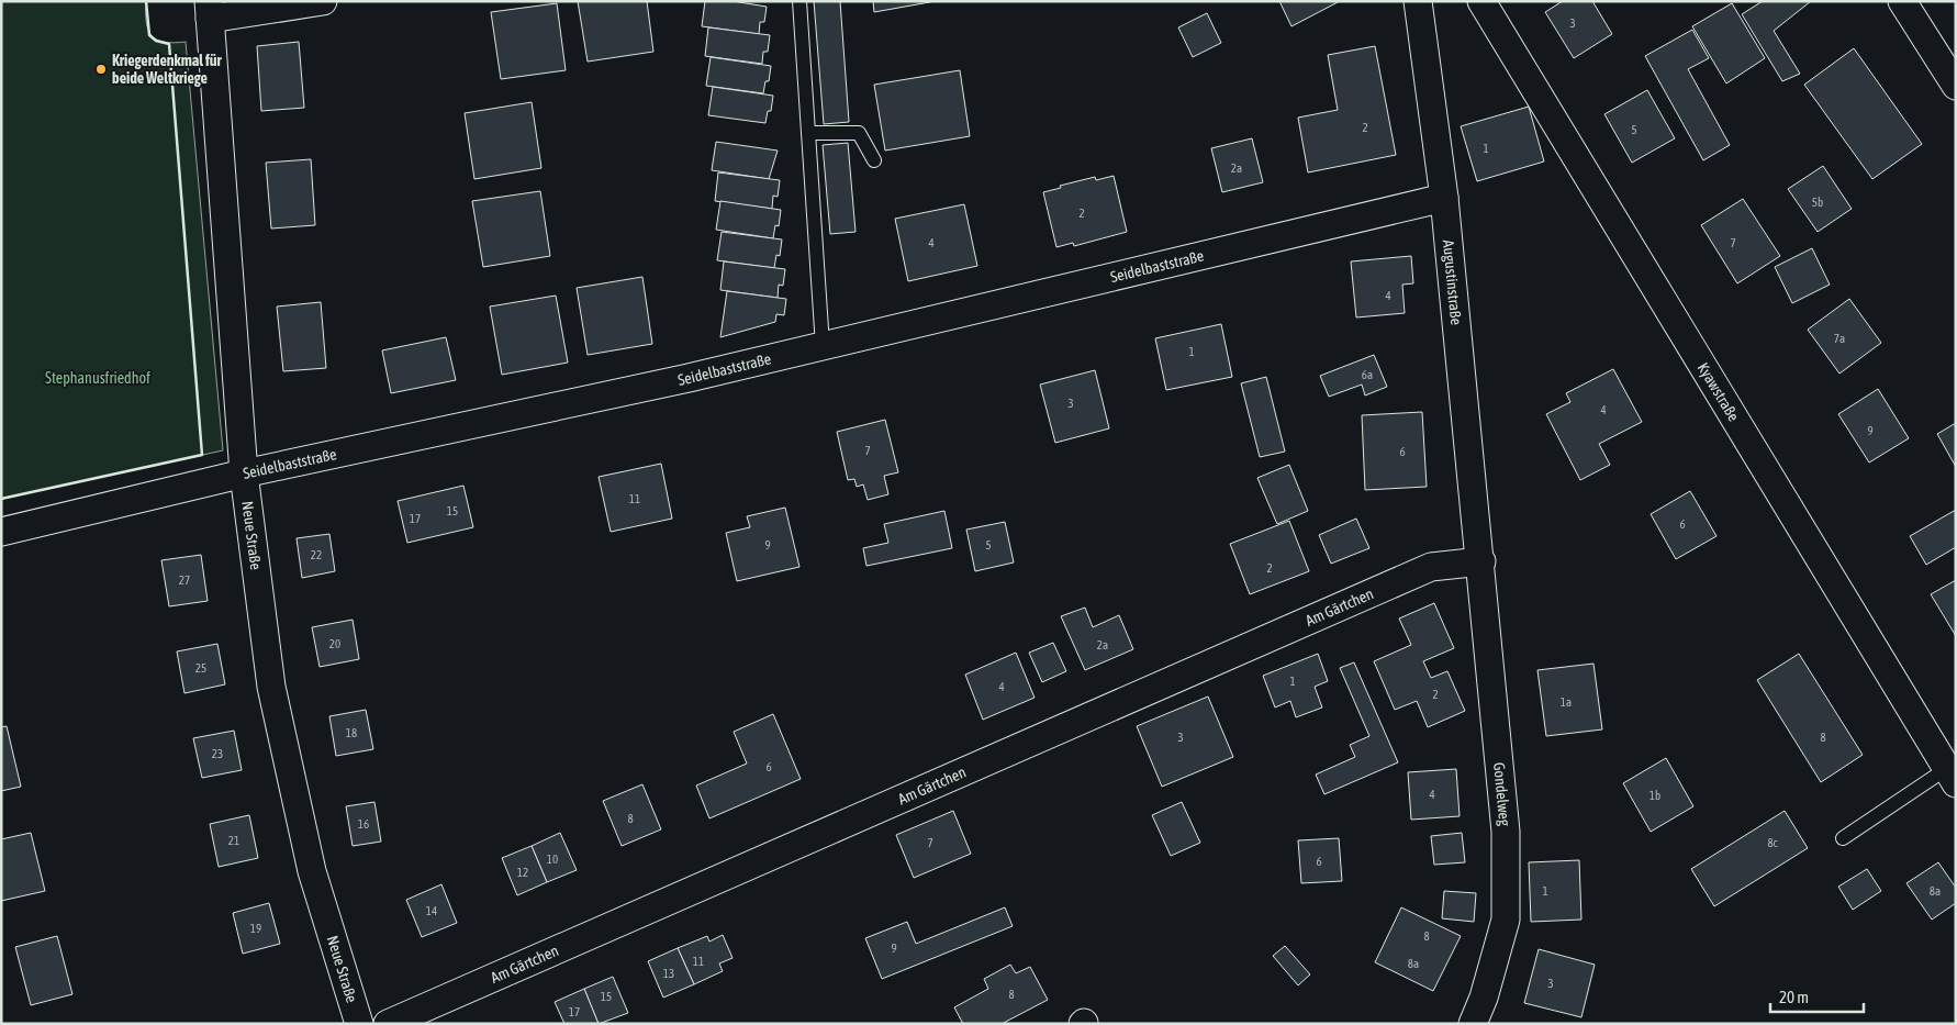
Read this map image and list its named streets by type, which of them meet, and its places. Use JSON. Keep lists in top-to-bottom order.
{
  "streets": {
    "street": [
      "Seidelbaststraße",
      "Augustinstraße",
      "Kyawstraße",
      "Neue Straße",
      "Am Gärtchen",
      "Gondelweg"
    ]
  },
  "crossings": [
    ["Seidelbaststraße", "Augustinstraße"],
    ["Seidelbaststraße", "Neue Straße"],
    ["Augustinstraße", "Am Gärtchen"],
    ["Augustinstraße", "Gondelweg"],
    ["Am Gärtchen", "Gondelweg"]
  ],
  "parks": ["Stephanusfriedhof"],
  "places": ["Kriegerdenkmal für beide Weltkriege"],
  "house_numbers": [
    "3",
    "2",
    "5",
    "1",
    "2a",
    "5b",
    "2",
    "4",
    "7",
    "4",
    "7a",
    "1",
    "6a",
    "3",
    "4",
    "9",
    "7",
    "6",
    "11",
    "15",
    "17",
    "6",
    "9",
    "5",
    "22",
    "2",
    "27",
    "20",
    "2a",
    "25",
    "1",
    "4",
    "2",
    "1a",
    "18",
    "3",
    "8",
    "23",
    "6",
    "4",
    "1b",
    "8",
    "16",
    "21",
    "7",
    "8c",
    "10",
    "6",
    "12",
    "1",
    "8a",
    "14",
    "19",
    "8",
    "9",
    "11",
    "8a",
    "13",
    "3",
    "8",
    "15",
    "17"
  ],
  "scale_bar": "20 m"
}
